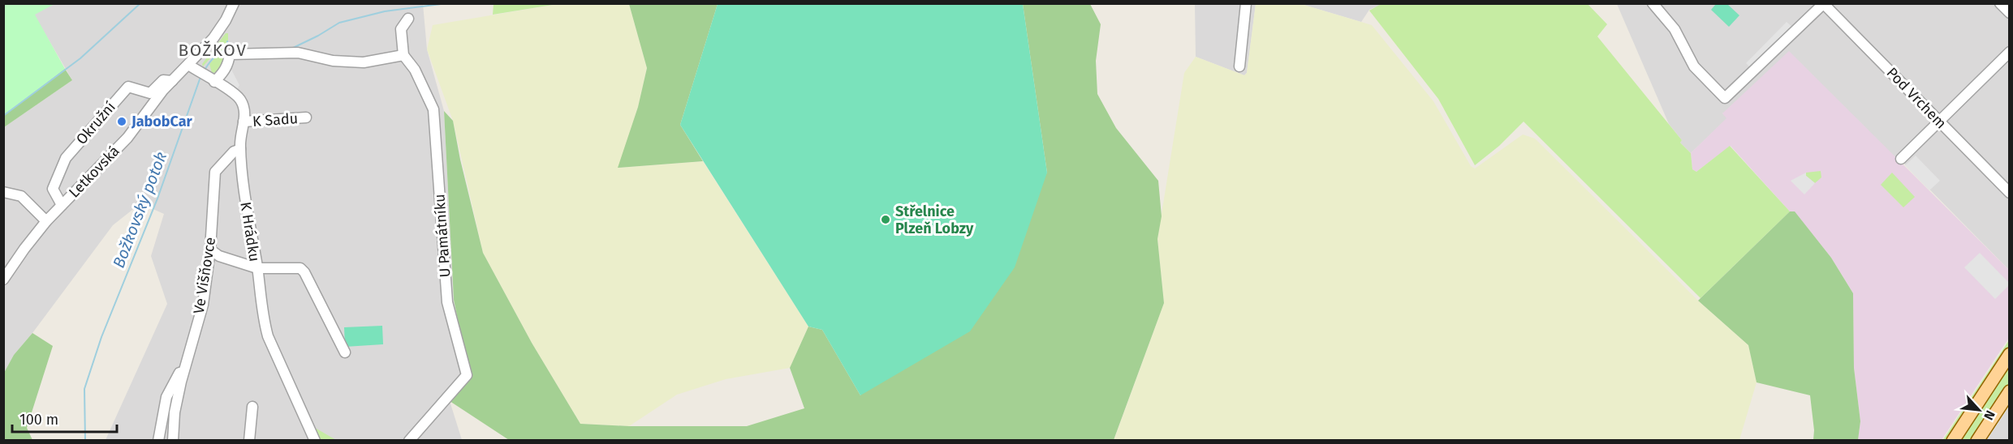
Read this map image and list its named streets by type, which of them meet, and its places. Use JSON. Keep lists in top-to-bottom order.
{
  "streets": {
    "street": [
      "Pod Vrchem",
      "K Sadu",
      "Okružní",
      "Letkovská",
      "K Hrádku",
      "U Památníku",
      "Ve Višňovce"
    ]
  },
  "crossings": [
    ["K Sadu", "K Hrádku"],
    ["Okružní", "Letkovská"],
    ["Letkovská", "K Hrádku"],
    ["K Hrádku", "Ve Višňovce"]
  ],
  "districts": ["BOŽKOV"],
  "water": ["Božkovský potok"],
  "places": ["JabobCar", "Střelnice Plzeň Lobzy"],
  "scale_bar": "100 m",
  "north": "bottom right"
}
